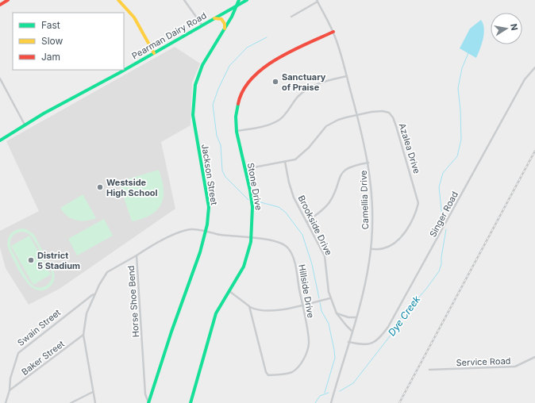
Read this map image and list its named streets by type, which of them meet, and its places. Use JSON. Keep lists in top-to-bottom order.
{
  "streets": {
    "main road": ["Pearman Dairy Road", "Jackson Street", "Stone Drive"],
    "street": [
      "Azalea Drive",
      "Camellia Drive",
      "Singer Road",
      "Brookside Drive",
      "Hillside Drive",
      "Horse Shoe Bend",
      "Swain Street",
      "Baker Street",
      "Service Road"
    ]
  },
  "crossings": [
    ["Pearman Dairy Road", "Jackson Street"],
    ["Azalea Drive", "Stone Drive"],
    ["Azalea Drive", "Camellia Drive"],
    ["Azalea Drive", "Brookside Drive"],
    ["Jackson Street", "Hillside Drive"],
    ["Jackson Street", "Horse Shoe Bend"],
    ["Stone Drive", "Camellia Drive"],
    ["Stone Drive", "Hillside Drive"],
    ["Camellia Drive", "Singer Road"],
    ["Camellia Drive", "Brookside Drive"],
    ["Hillside Drive", "Horse Shoe Bend"],
    ["Horse Shoe Bend", "Swain Street"],
    ["Horse Shoe Bend", "Baker Street"],
    ["Swain Street", "Baker Street"]
  ],
  "water": ["Dye Creek"],
  "places": ["Sanctuary of Praise", "Westside High School", "District 5 Stadium"],
  "legend": ["Fast", "Slow", "Jam"],
  "north": "right"
}
